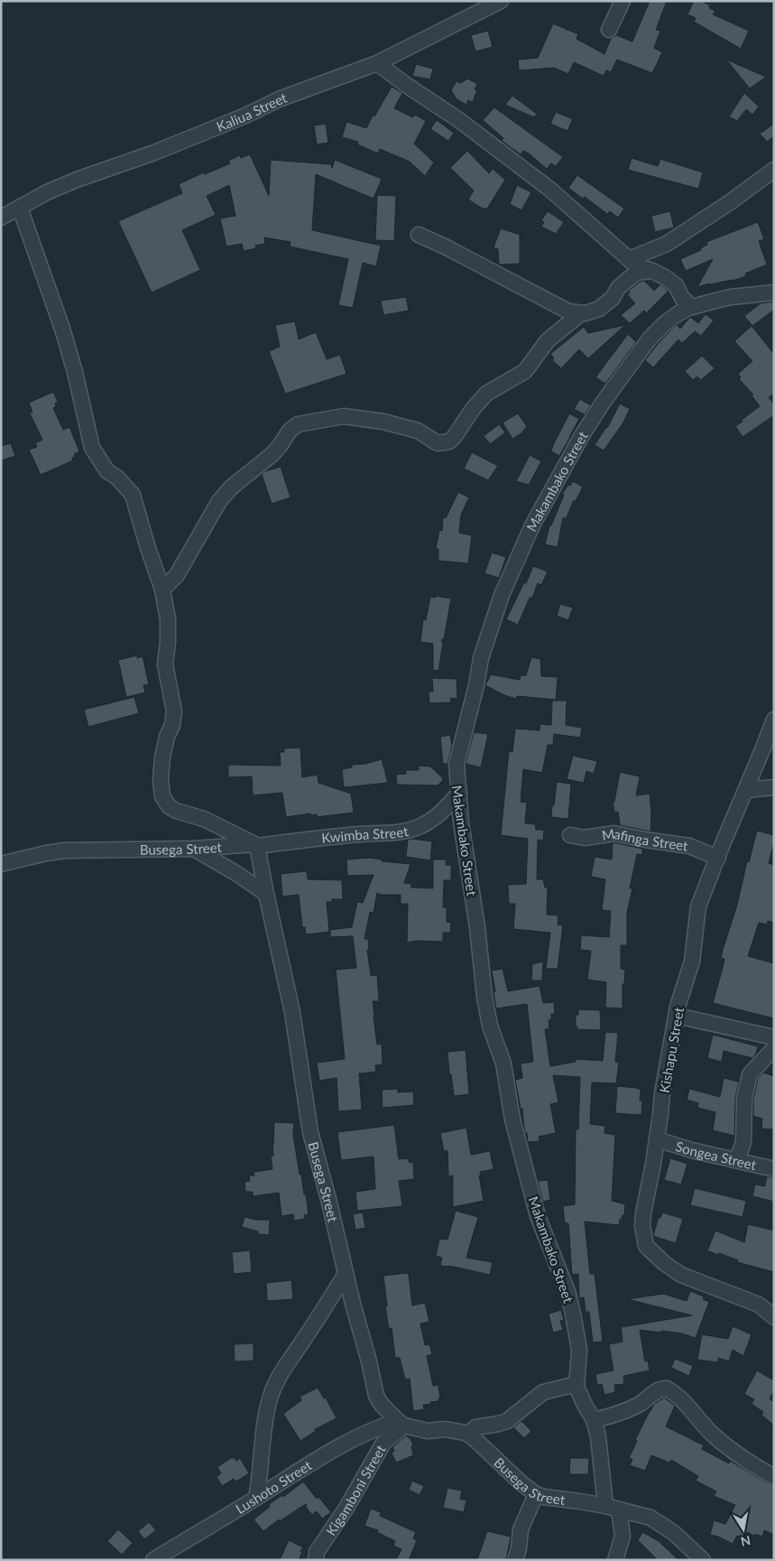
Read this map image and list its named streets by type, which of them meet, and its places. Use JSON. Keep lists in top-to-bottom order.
{
  "streets": {
    "street": [
      "Kaliua Street",
      "Makambako Street",
      "Kwimba Street",
      "Mafinga Street",
      "Busega Street",
      "Kishapu Street",
      "Songea Street",
      "Lushoto Street",
      "Kigamboni Street"
    ]
  },
  "crossings": [
    ["Makambako Street", "Kwimba Street"],
    ["Makambako Street", "Busega Street"],
    ["Kwimba Street", "Busega Street"],
    ["Mafinga Street", "Kishapu Street"],
    ["Busega Street", "Lushoto Street"],
    ["Busega Street", "Kigamboni Street"],
    ["Kishapu Street", "Songea Street"],
    ["Lushoto Street", "Kigamboni Street"]
  ],
  "north": "bottom"
}
